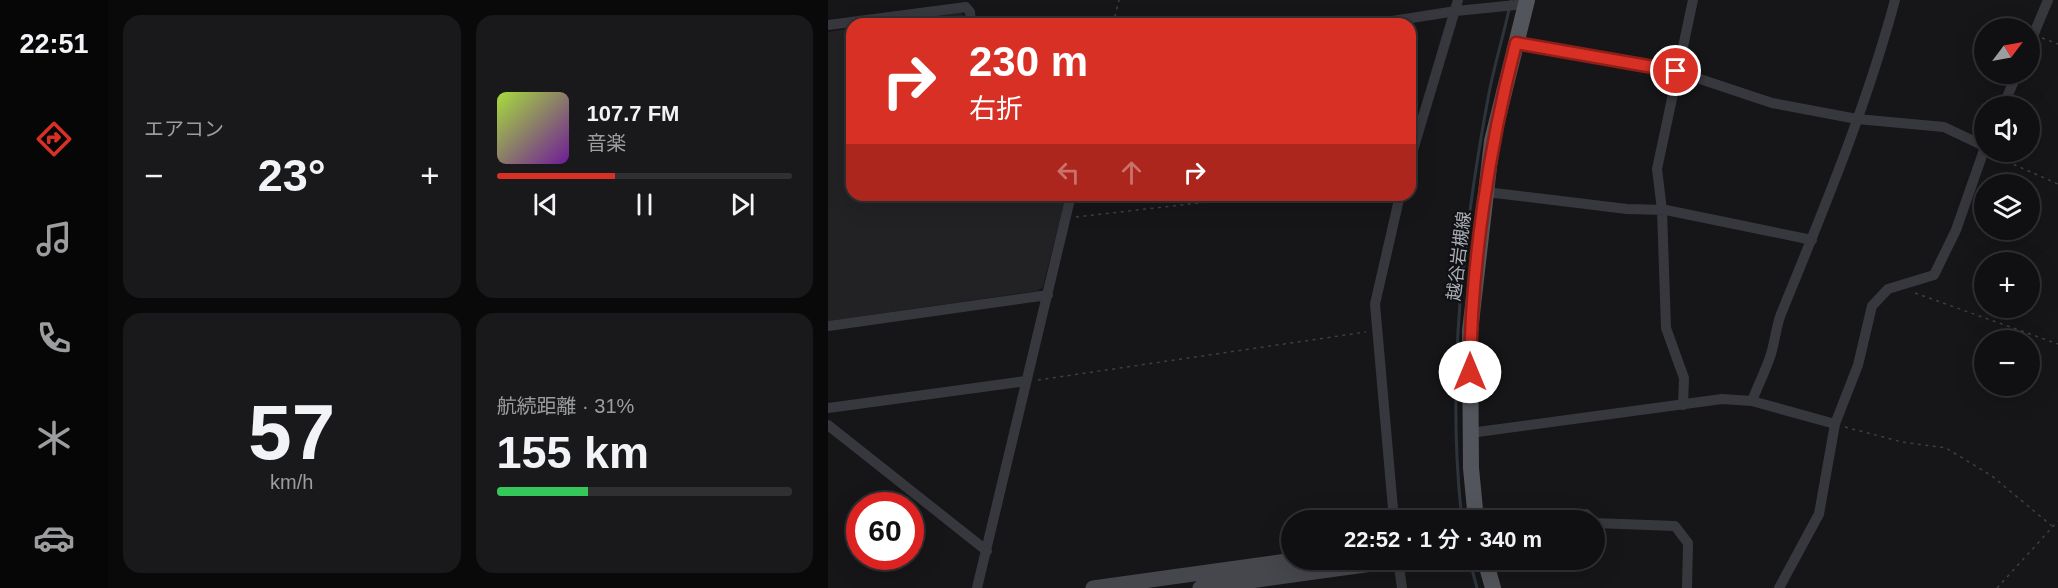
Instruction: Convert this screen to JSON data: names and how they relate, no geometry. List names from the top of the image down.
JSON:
{
  "streets": {
    "main road": ["越谷岩槻線"]
  },
  "north": "top right",
  "page": {
    "tabs": "22:51",
    "tile": [
      "エアコン",
      ["57", "km/h"],
      ["航続距離 · 31%", "155 km"]
    ],
    "map_buttons": ["+", "−"],
    "turn": ["230 m", "右折"],
    "song": ["107.7 FM", "音楽"],
    "heat": ["−", "23°", "+"],
    "limit": "60",
    "trip": "22:52 · 1 分 · 340 m"
  }
}
